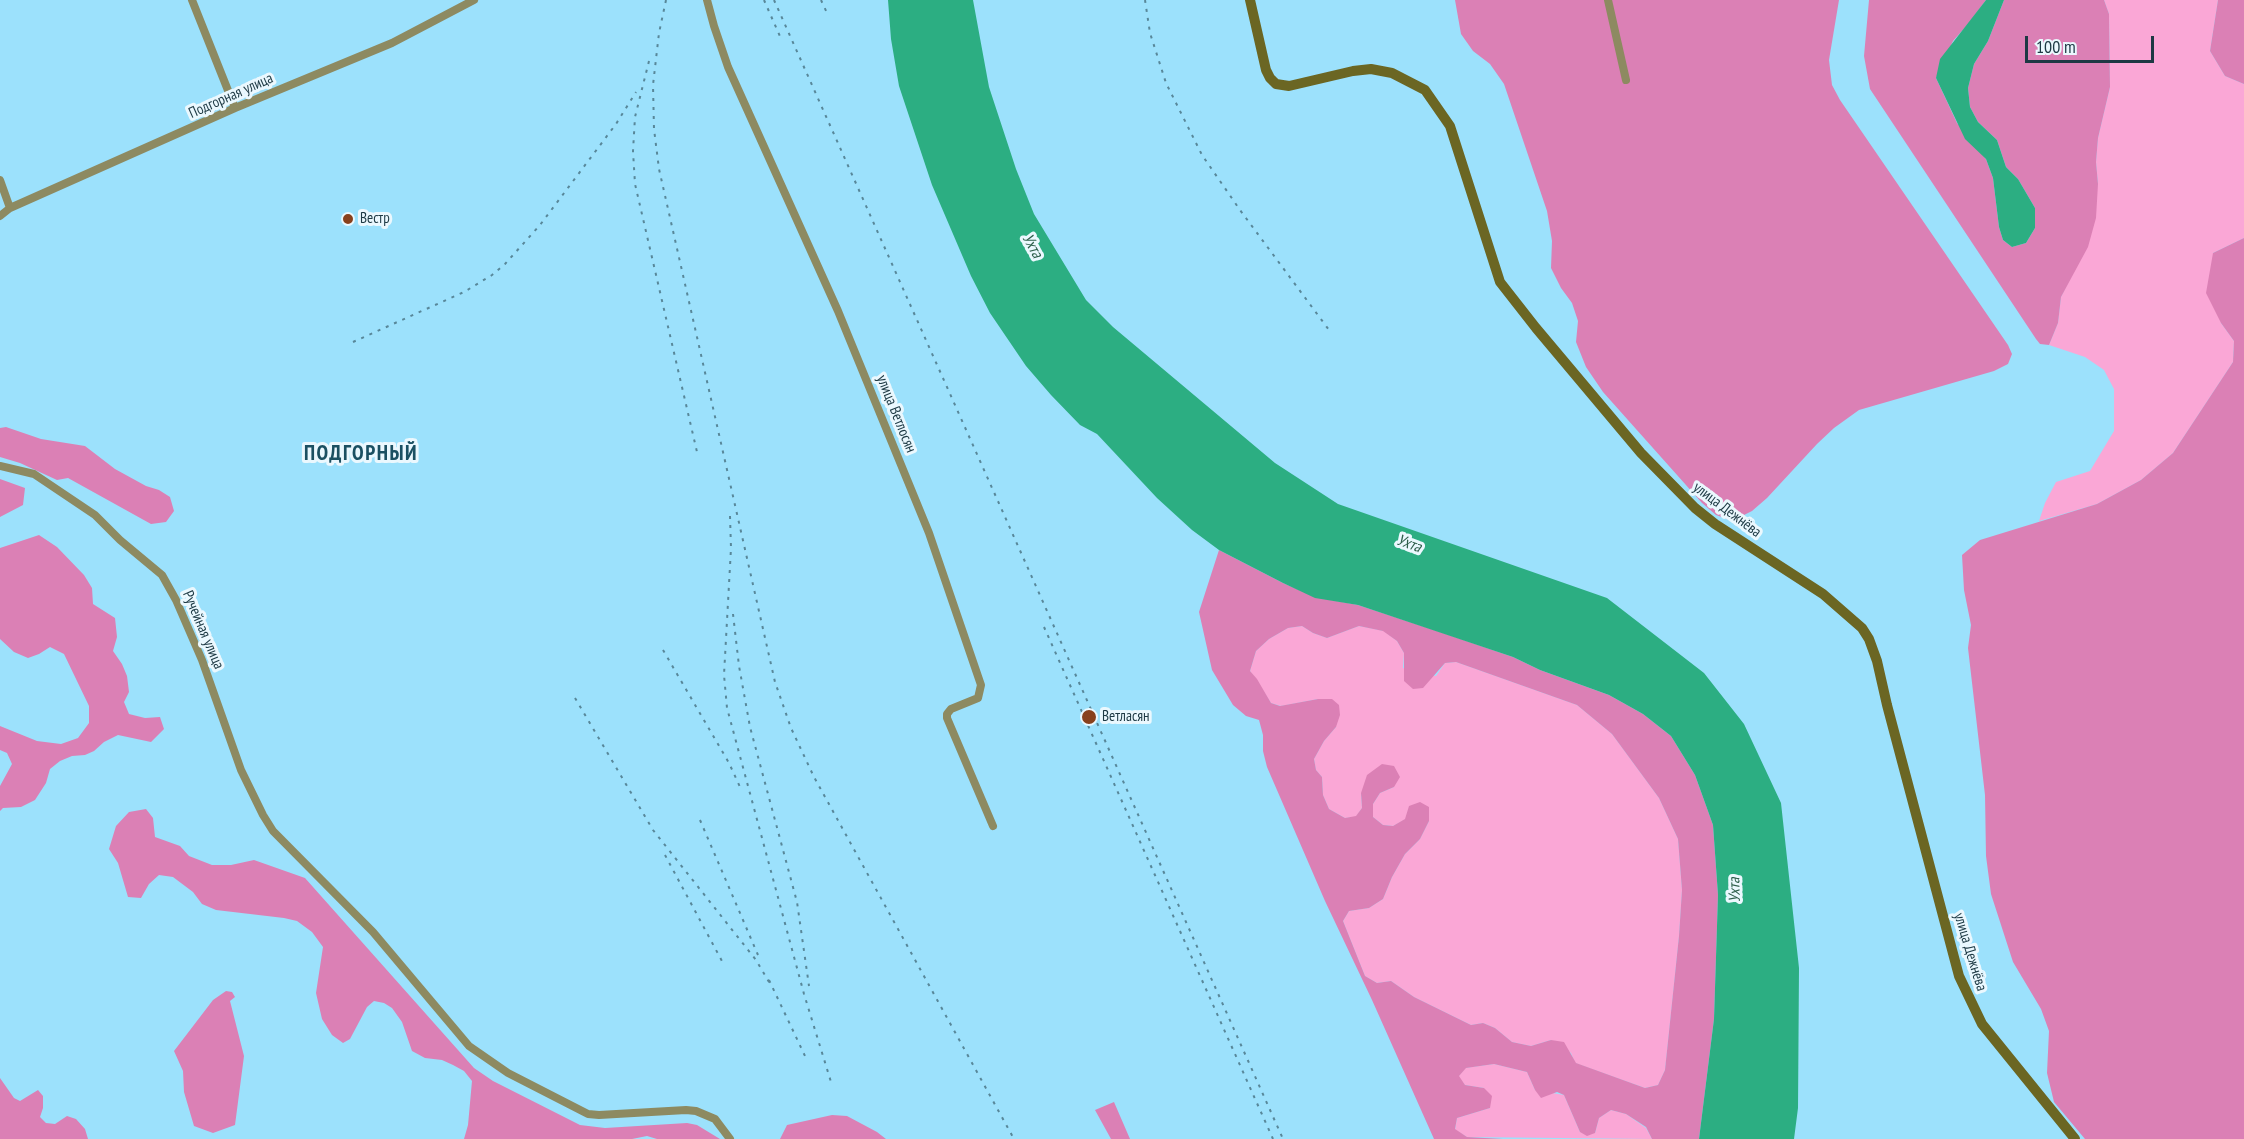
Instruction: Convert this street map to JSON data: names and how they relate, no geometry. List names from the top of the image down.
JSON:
{
  "streets": {
    "street": [
      "Подгорная улица",
      "улица Ветлосян",
      "улица Дежнёва",
      "Ручейная улица"
    ]
  },
  "districts": ["ПОДГОРНЫЙ"],
  "water": ["Ухта"],
  "places": ["Вестр", "Ветласян"],
  "scale_bar": "100 m"
}
